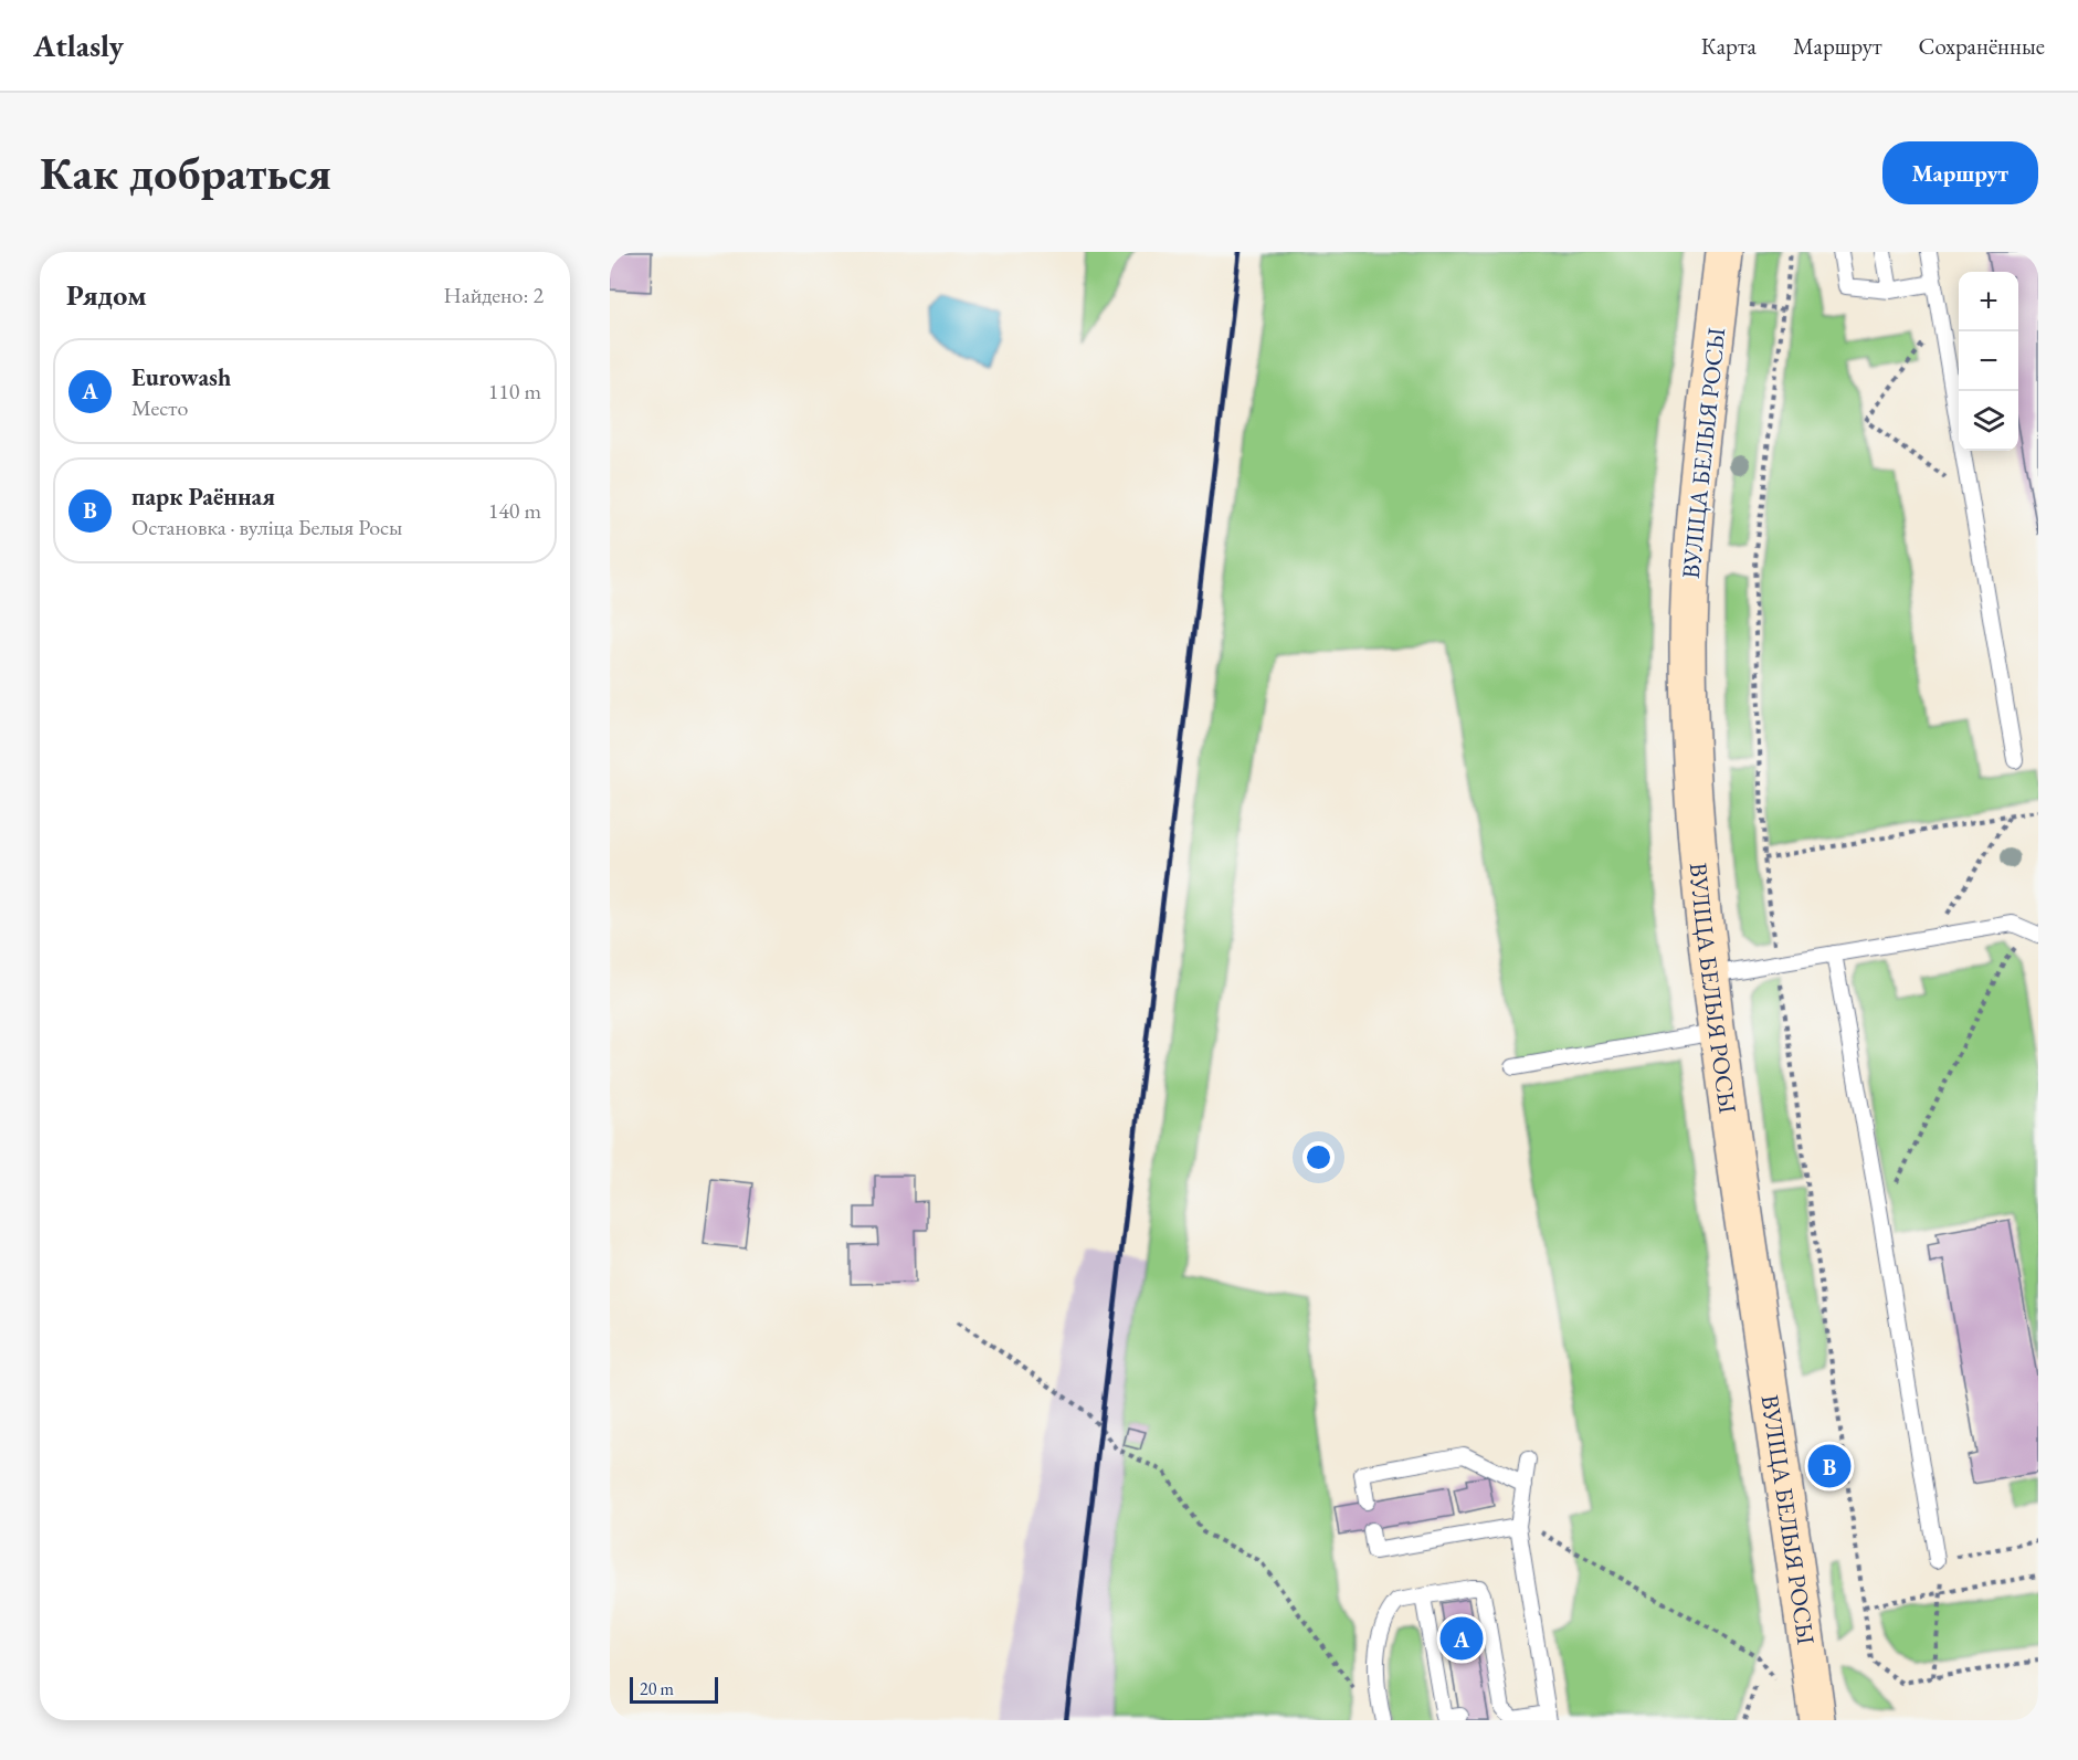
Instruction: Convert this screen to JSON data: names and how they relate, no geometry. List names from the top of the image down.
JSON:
{
  "streets": {
    "main road": ["ВУЛІЦА БЕЛЫЯ РОСЫ"]
  },
  "scale_bar": "20 m",
  "page": {
    "header": "Atlasly",
    "nav": ["Карта", "Маршрут", "Сохранённые"],
    "buttons": "Маршрут",
    "title": "Как добраться",
    "heading": ["Рядом", "Найдено: 2"],
    "map_buttons": ["+", "−"],
    "list": [
      {
        "mark": "A",
        "name": "Eurowash",
        "note": "Место",
        "value": "110 m"
      },
      {
        "mark": "B",
        "name": "парк Раённая",
        "note": "Остановка · вуліца Белыя Росы",
        "value": "140 m"
      }
    ],
    "pins": ["B", "A"],
    "scale": "20 m"
  }
}
